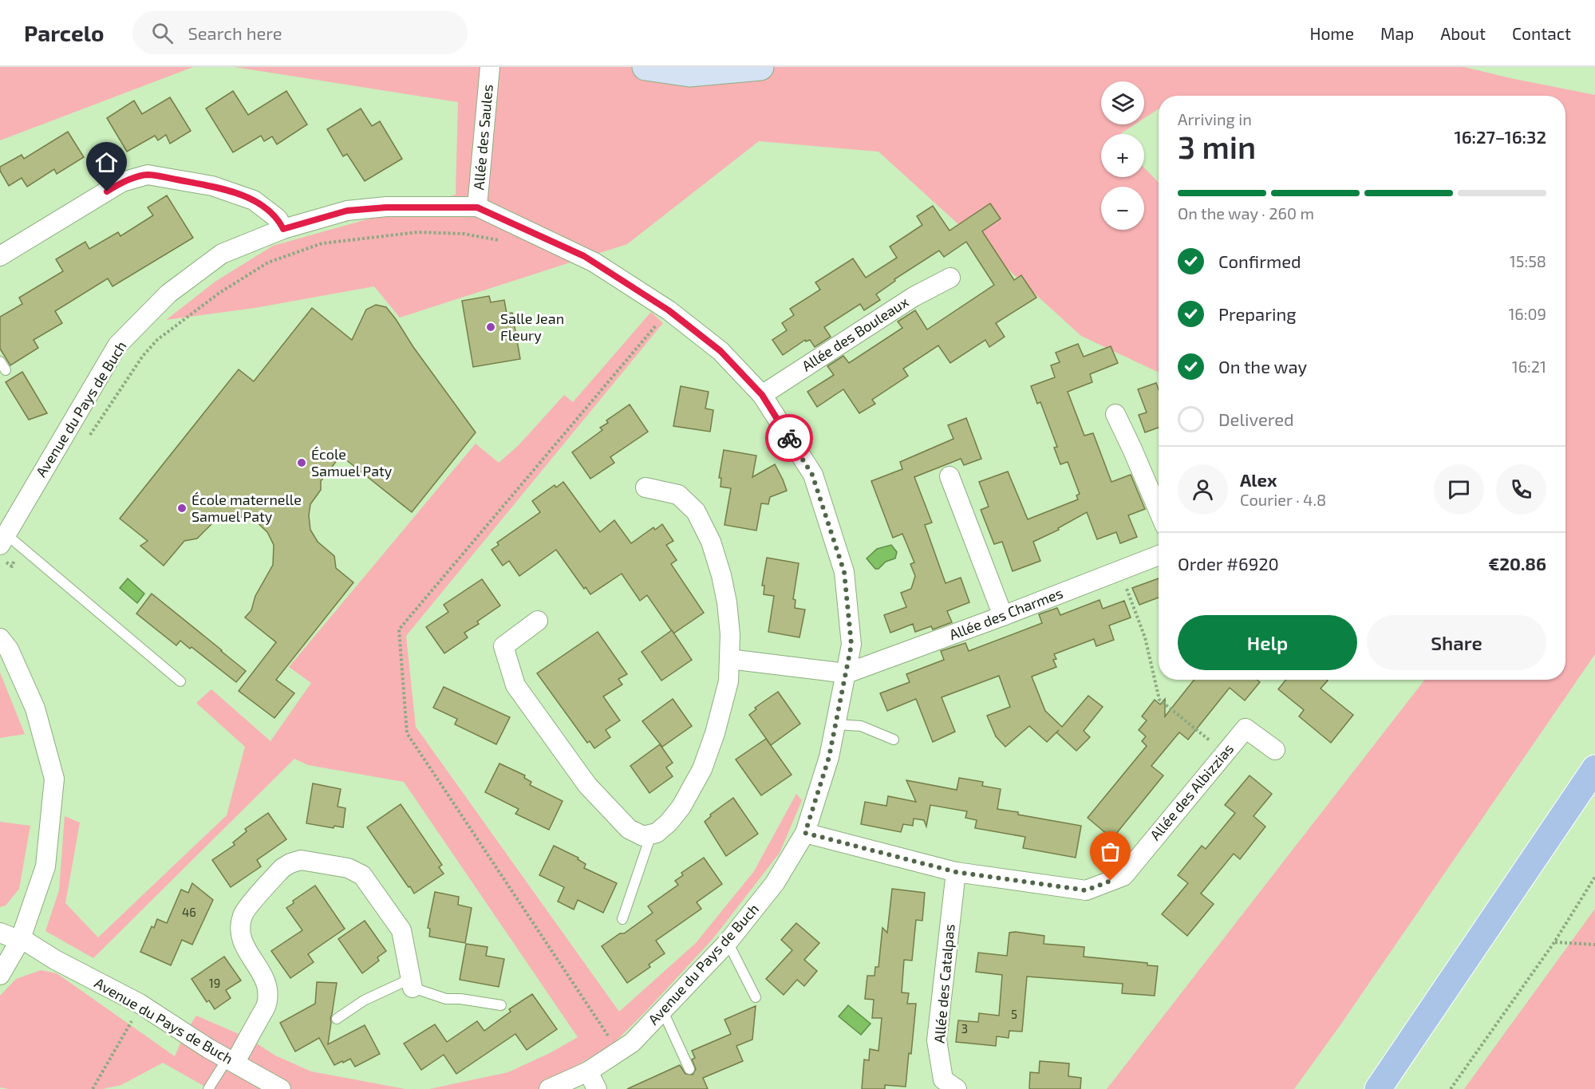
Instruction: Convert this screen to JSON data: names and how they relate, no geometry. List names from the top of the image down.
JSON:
{
  "streets": {
    "street": [
      "Allée des Saules",
      "Allée des Bouleaux",
      "Avenue du Pays de Buch",
      "Allée des Charmes",
      "Allée des Albizzias",
      "Allée des Catalpas"
    ]
  },
  "crossings": [
    ["Allée des Saules", "Avenue du Pays de Buch"],
    ["Allée des Bouleaux", "Avenue du Pays de Buch"],
    ["Avenue du Pays de Buch", "Allée des Charmes"],
    ["Avenue du Pays de Buch", "Allée des Albizzias"],
    ["Allée des Albizzias", "Allée des Catalpas"]
  ],
  "places": ["Salle Jean Fleury", "École Samuel Paty", "École maternelle Samuel Paty"],
  "house_numbers": [
    "46",
    "19",
    "5",
    "3"
  ],
  "page": {
    "header": "Parcelo",
    "search": "Search here",
    "nav": [
      "Home",
      "Map",
      "About",
      "Contact"
    ],
    "map_buttons": ["+", "−"],
    "heading": ["3 min", "Arriving in", "16:27–16:32"],
    "panel": [
      "Alex",
      "Courier · 4.8",
      "Order #6920",
      "€20.86"
    ],
    "bar": "On the way · 260 m",
    "list": [
      ["Confirmed", "15:58"],
      ["Preparing", "16:09"],
      ["On the way", "16:21"],
      "Delivered"
    ],
    "buttons": ["Help", "Share"]
  }
}
